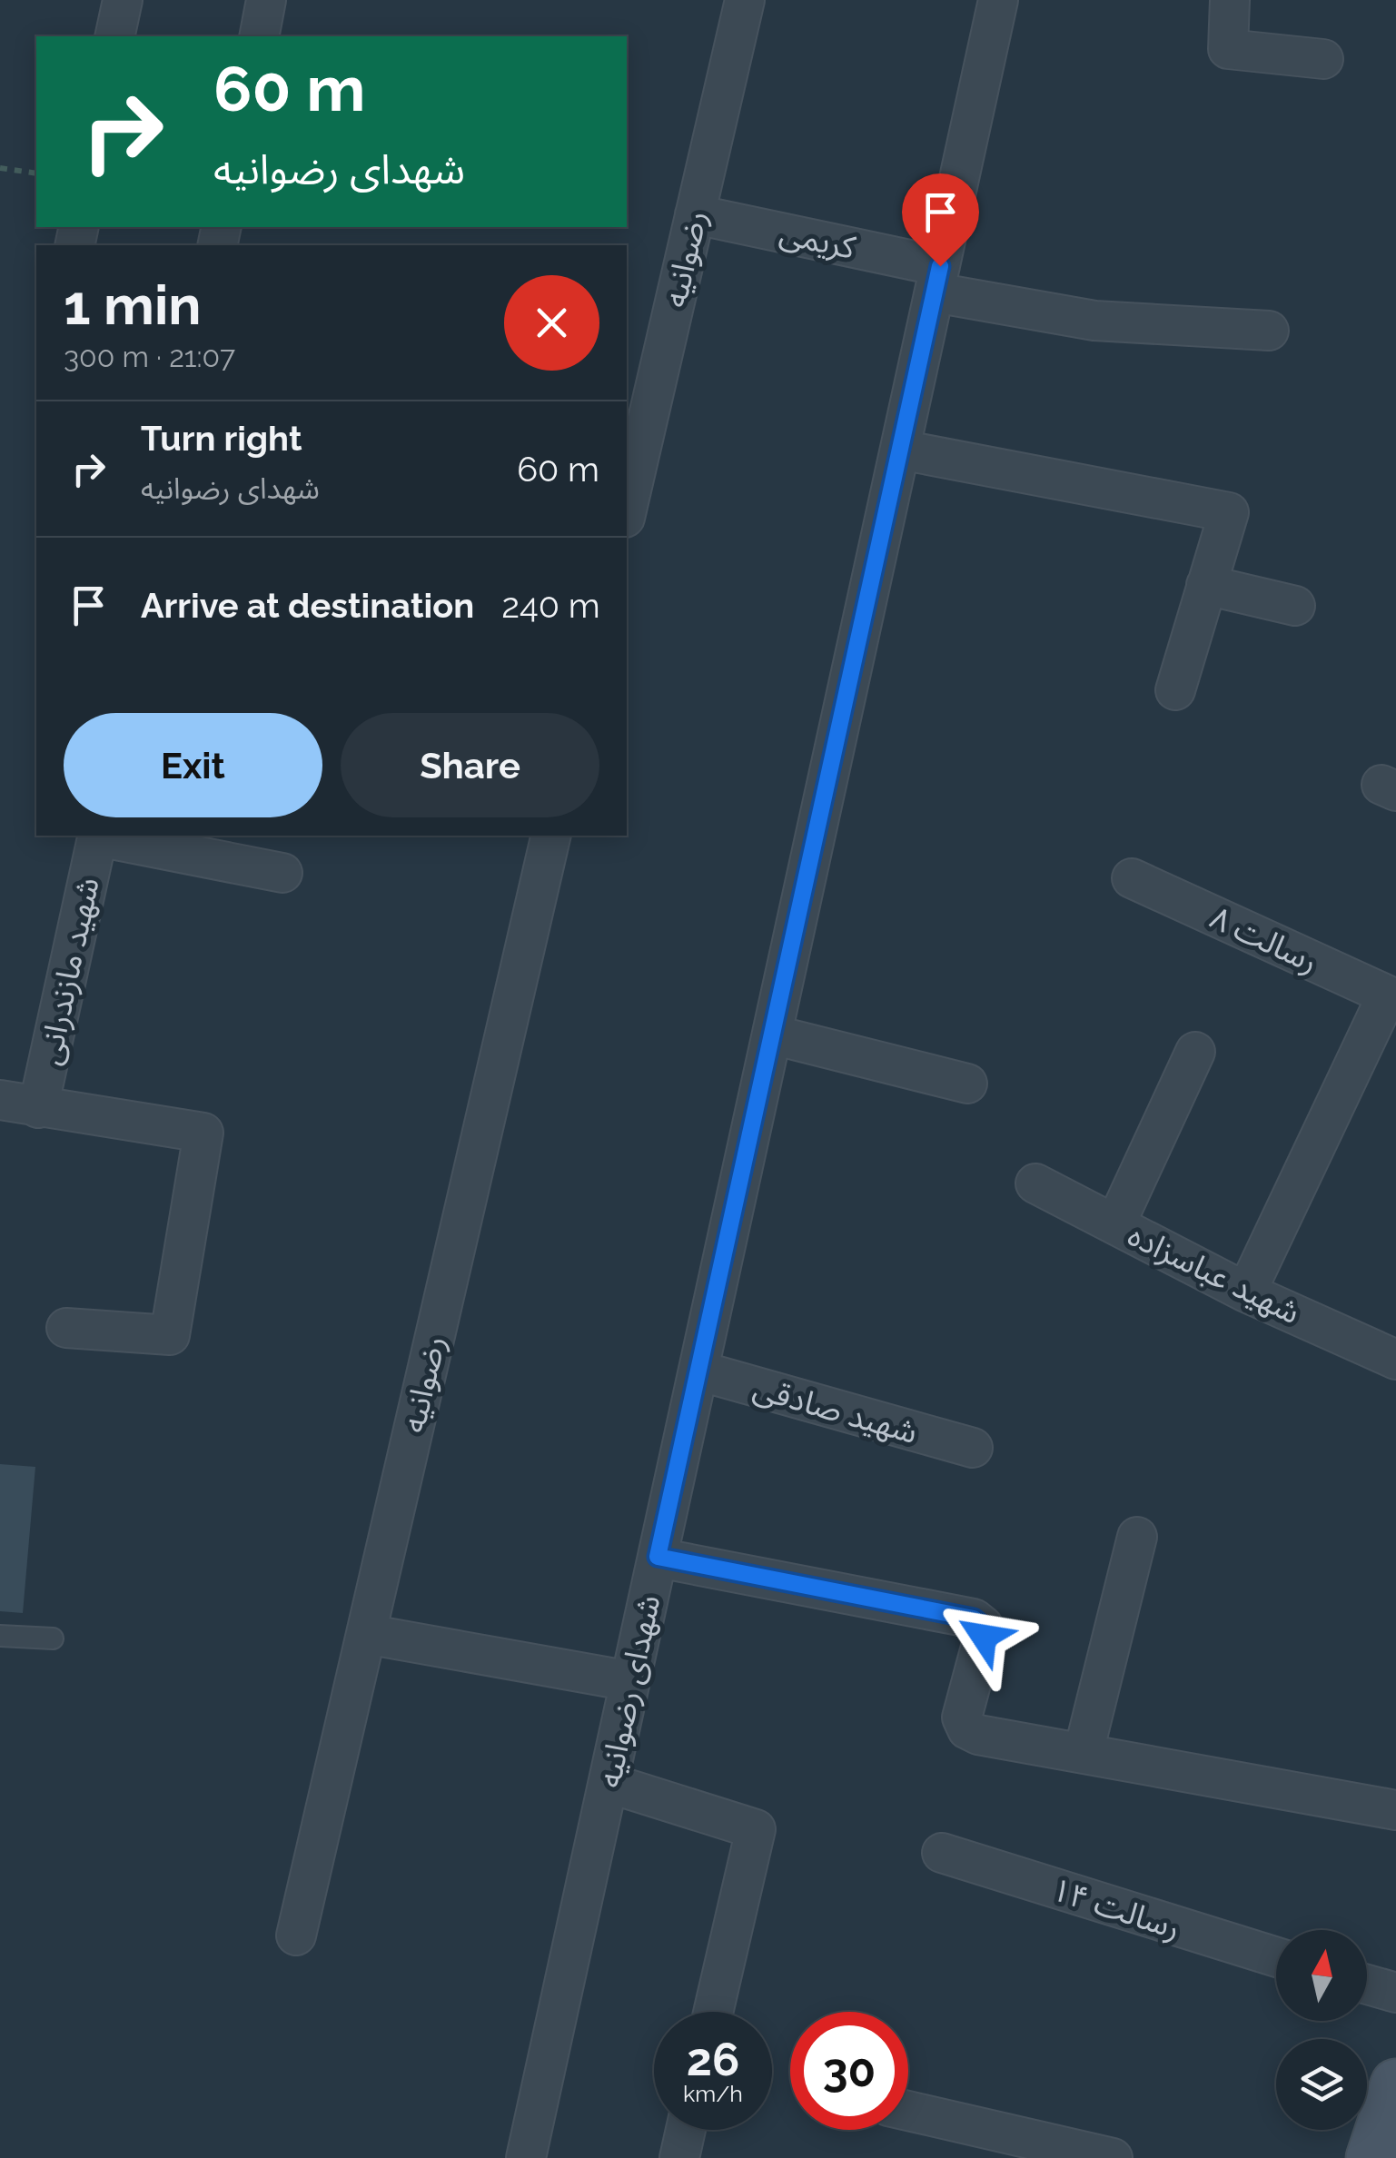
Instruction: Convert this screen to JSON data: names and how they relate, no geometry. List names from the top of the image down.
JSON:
{
  "streets": {
    "street": [
      "کریمی",
      "رضوانیه",
      "رسالت ۸",
      "شهید مازندرانی",
      "شهید عباسزاده",
      "شهید صادقی",
      "شهدای رضوانیه",
      "رسالت ۱۴"
    ]
  },
  "crossings": [
    ["کریمی", "رضوانیه"],
    ["کریمی", "شهدای رضوانیه"],
    ["شهید صادقی", "شهدای رضوانیه"]
  ],
  "north": "top",
  "page": {
    "turn": ["60 m", "شهدای رضوانیه"],
    "heading": ["1 min", "300 m · 21:07"],
    "list": [
      {
        "name": "Turn right",
        "note": "شهدای رضوانیه",
        "value": "60 m"
      },
      {
        "name": "Arrive at destination",
        "value": "240 m"
      }
    ],
    "buttons": ["Exit", "Share"],
    "speed": "26 km/h",
    "limit": "30"
  }
}
